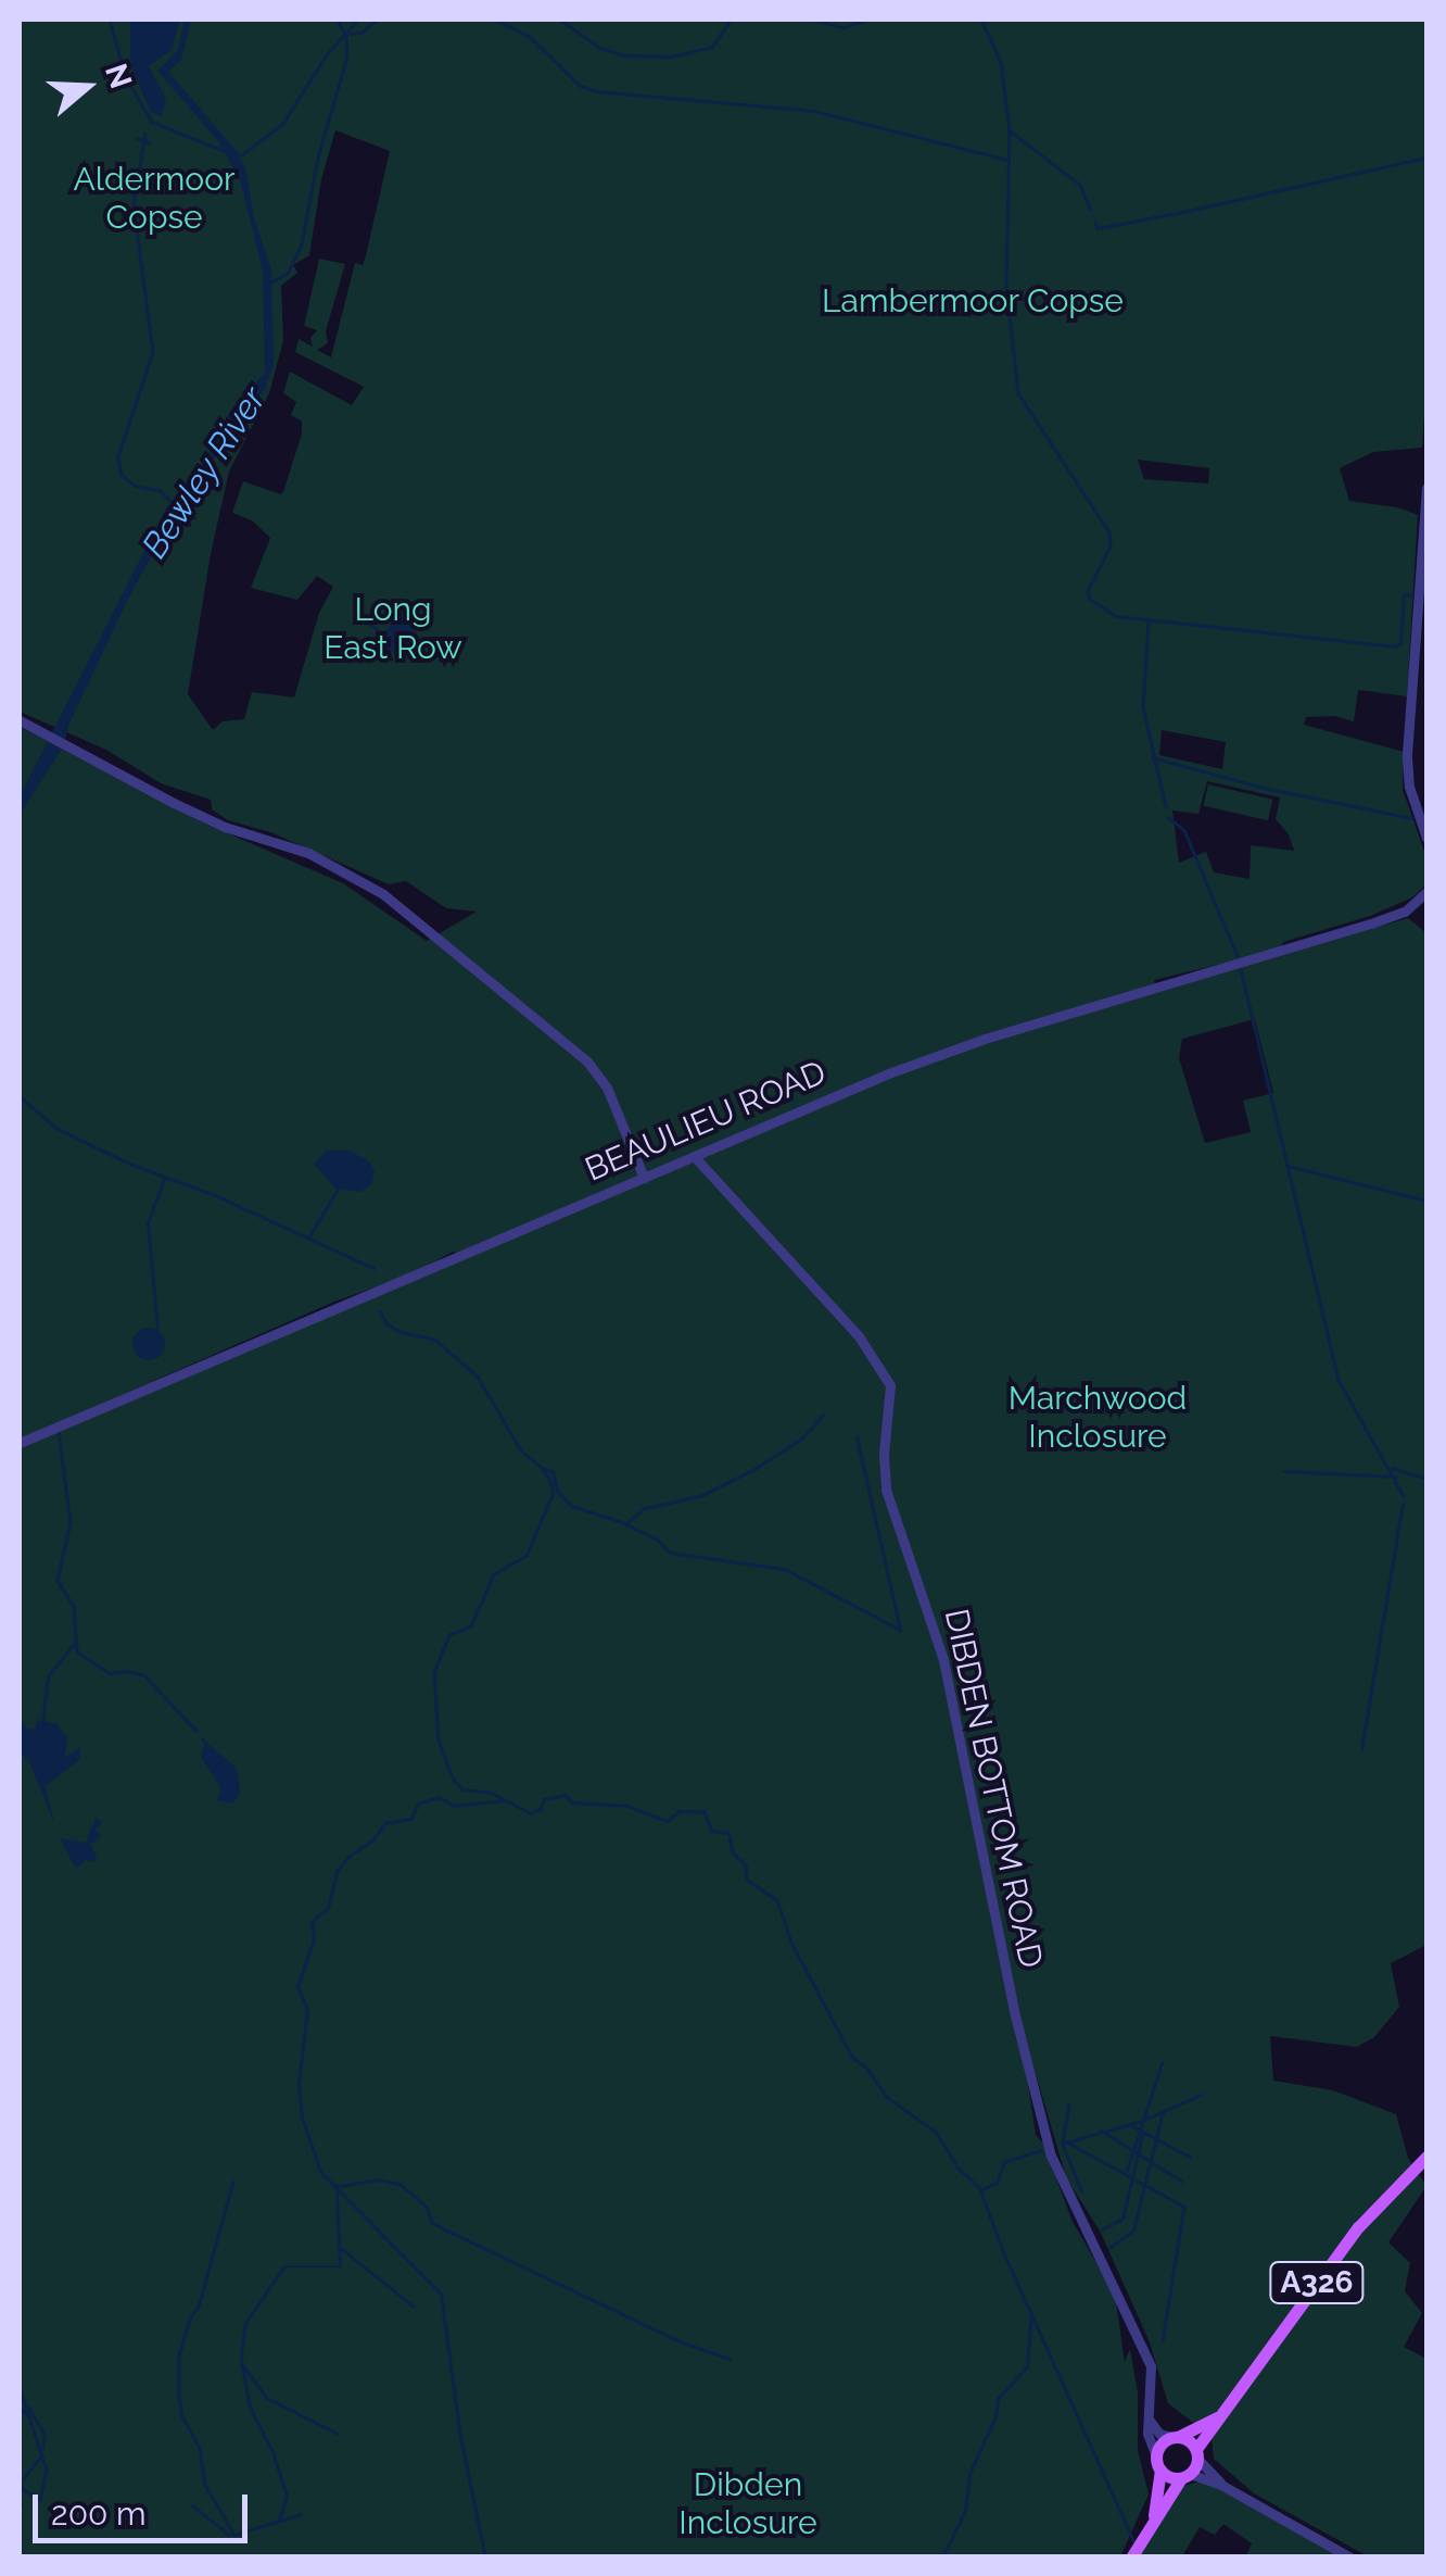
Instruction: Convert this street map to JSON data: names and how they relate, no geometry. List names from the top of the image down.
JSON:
{
  "streets": {
    "main road": ["A326"],
    "street": ["BEAULIEU ROAD", "DIBDEN BOTTOM ROAD"]
  },
  "crossings": [
    ["BEAULIEU ROAD", "DIBDEN BOTTOM ROAD"]
  ],
  "water": ["Bewley River"],
  "parks": [
    "Aldermoor Copse",
    "Lambermoor Copse",
    "Long East Row",
    "Marchwood Inclosure",
    "Dibden Inclosure"
  ],
  "scale_bar": "200 m",
  "north": "right"
}
